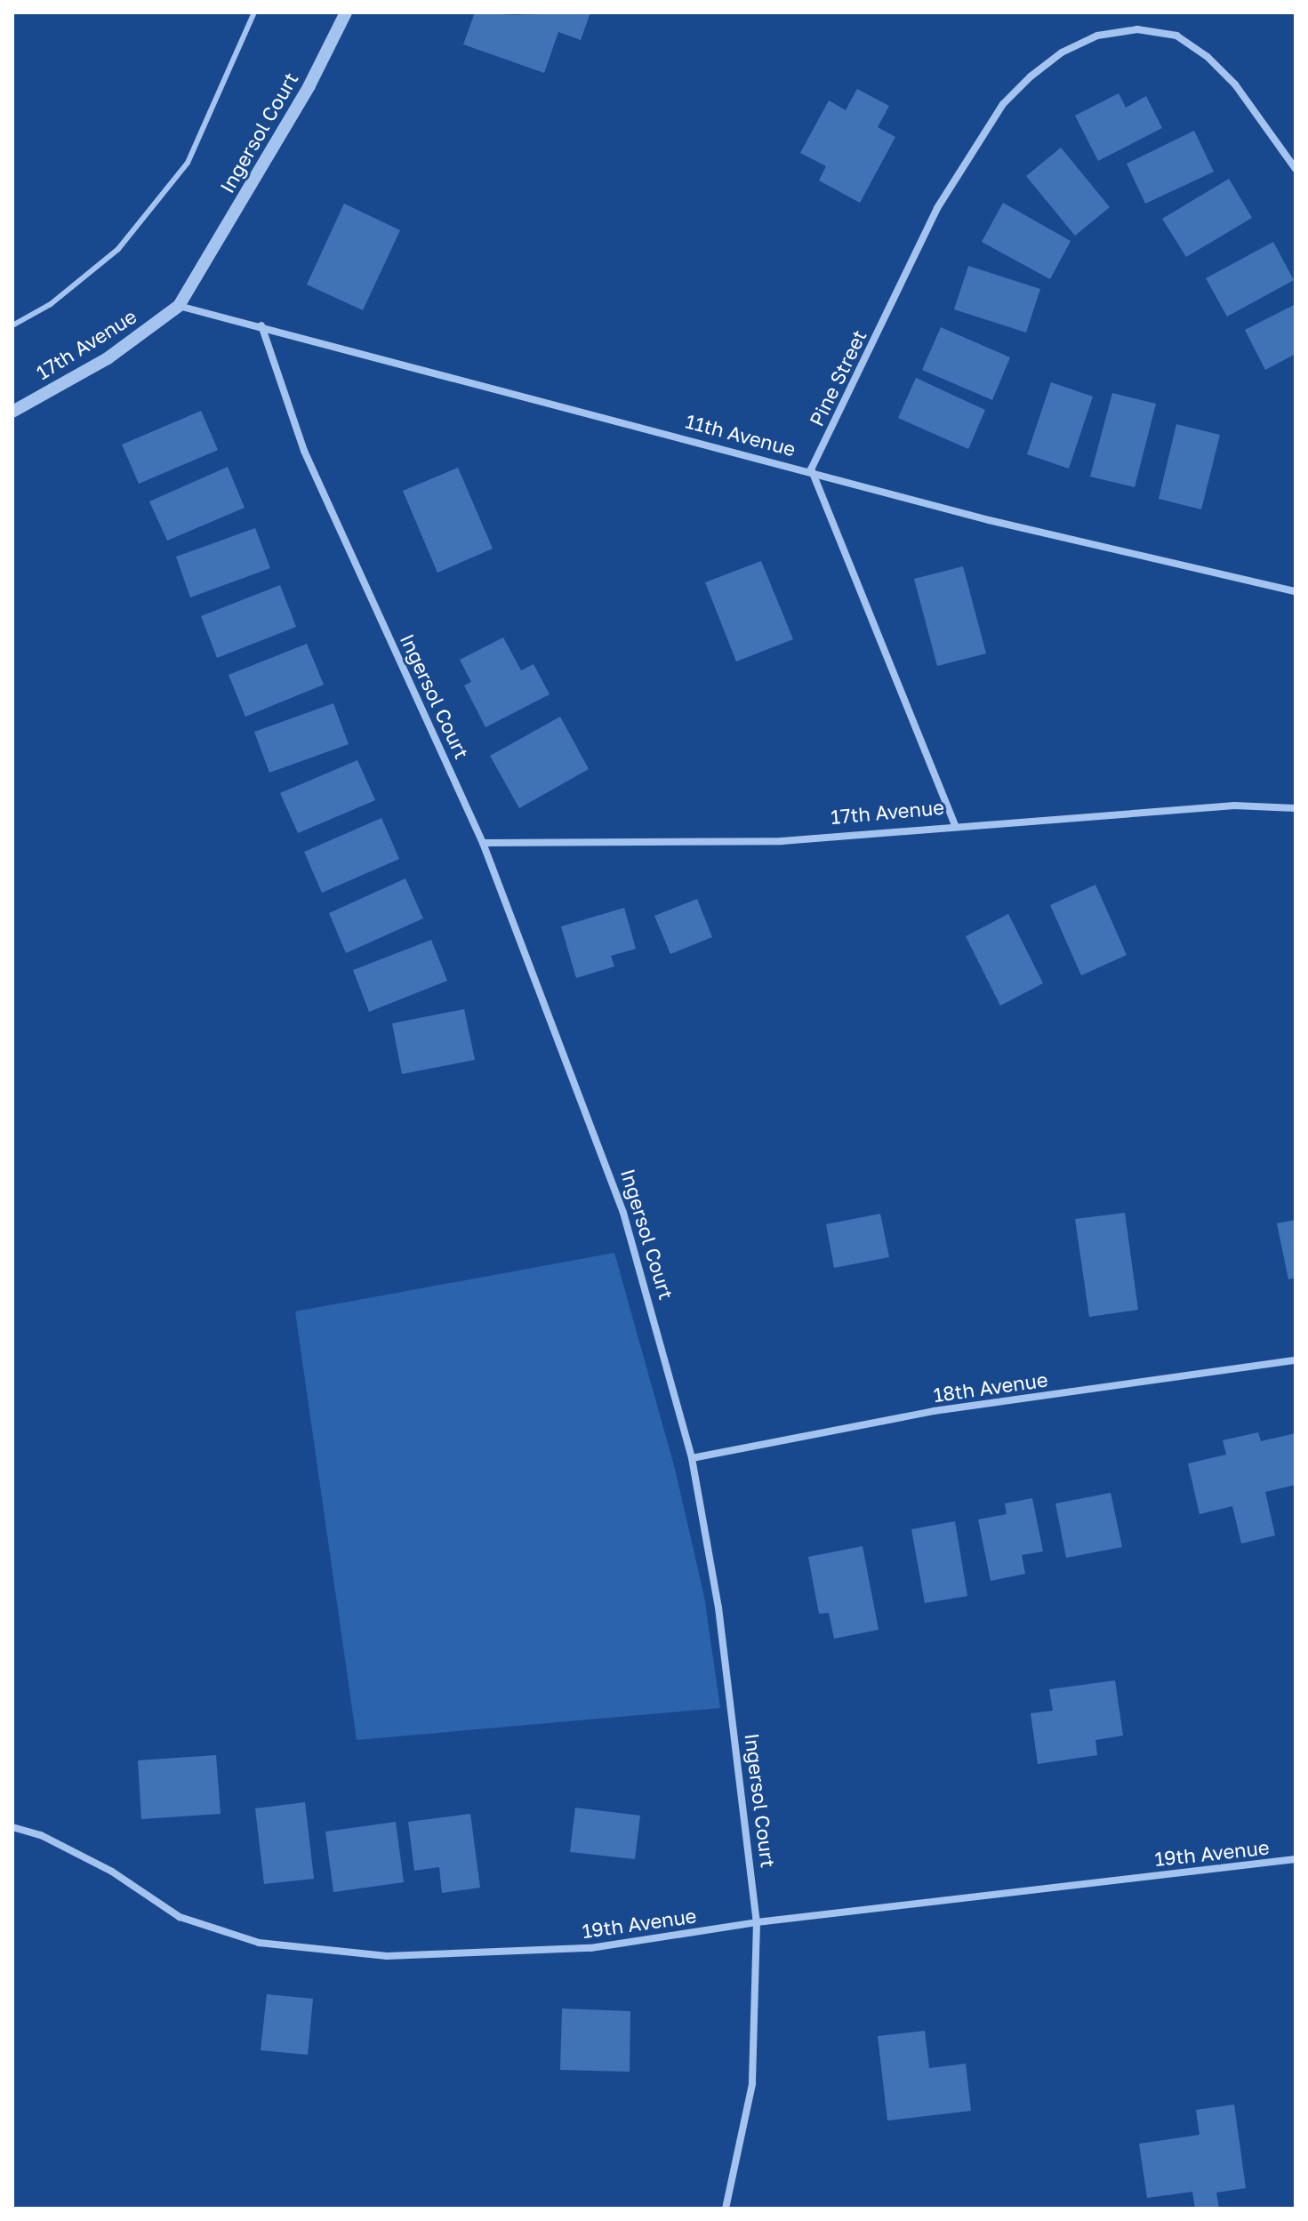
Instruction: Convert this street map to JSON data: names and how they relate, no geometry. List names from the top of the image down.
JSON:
{
  "streets": {
    "street": [
      "Ingersol Court",
      "17th Avenue",
      "Pine Street",
      "11th Avenue",
      "18th Avenue",
      "19th Avenue"
    ]
  },
  "crossings": [
    ["Ingersol Court", "17th Avenue"],
    ["Ingersol Court", "11th Avenue"],
    ["Ingersol Court", "18th Avenue"],
    ["Ingersol Court", "19th Avenue"],
    ["17th Avenue", "11th Avenue"],
    ["Pine Street", "11th Avenue"]
  ]
}
